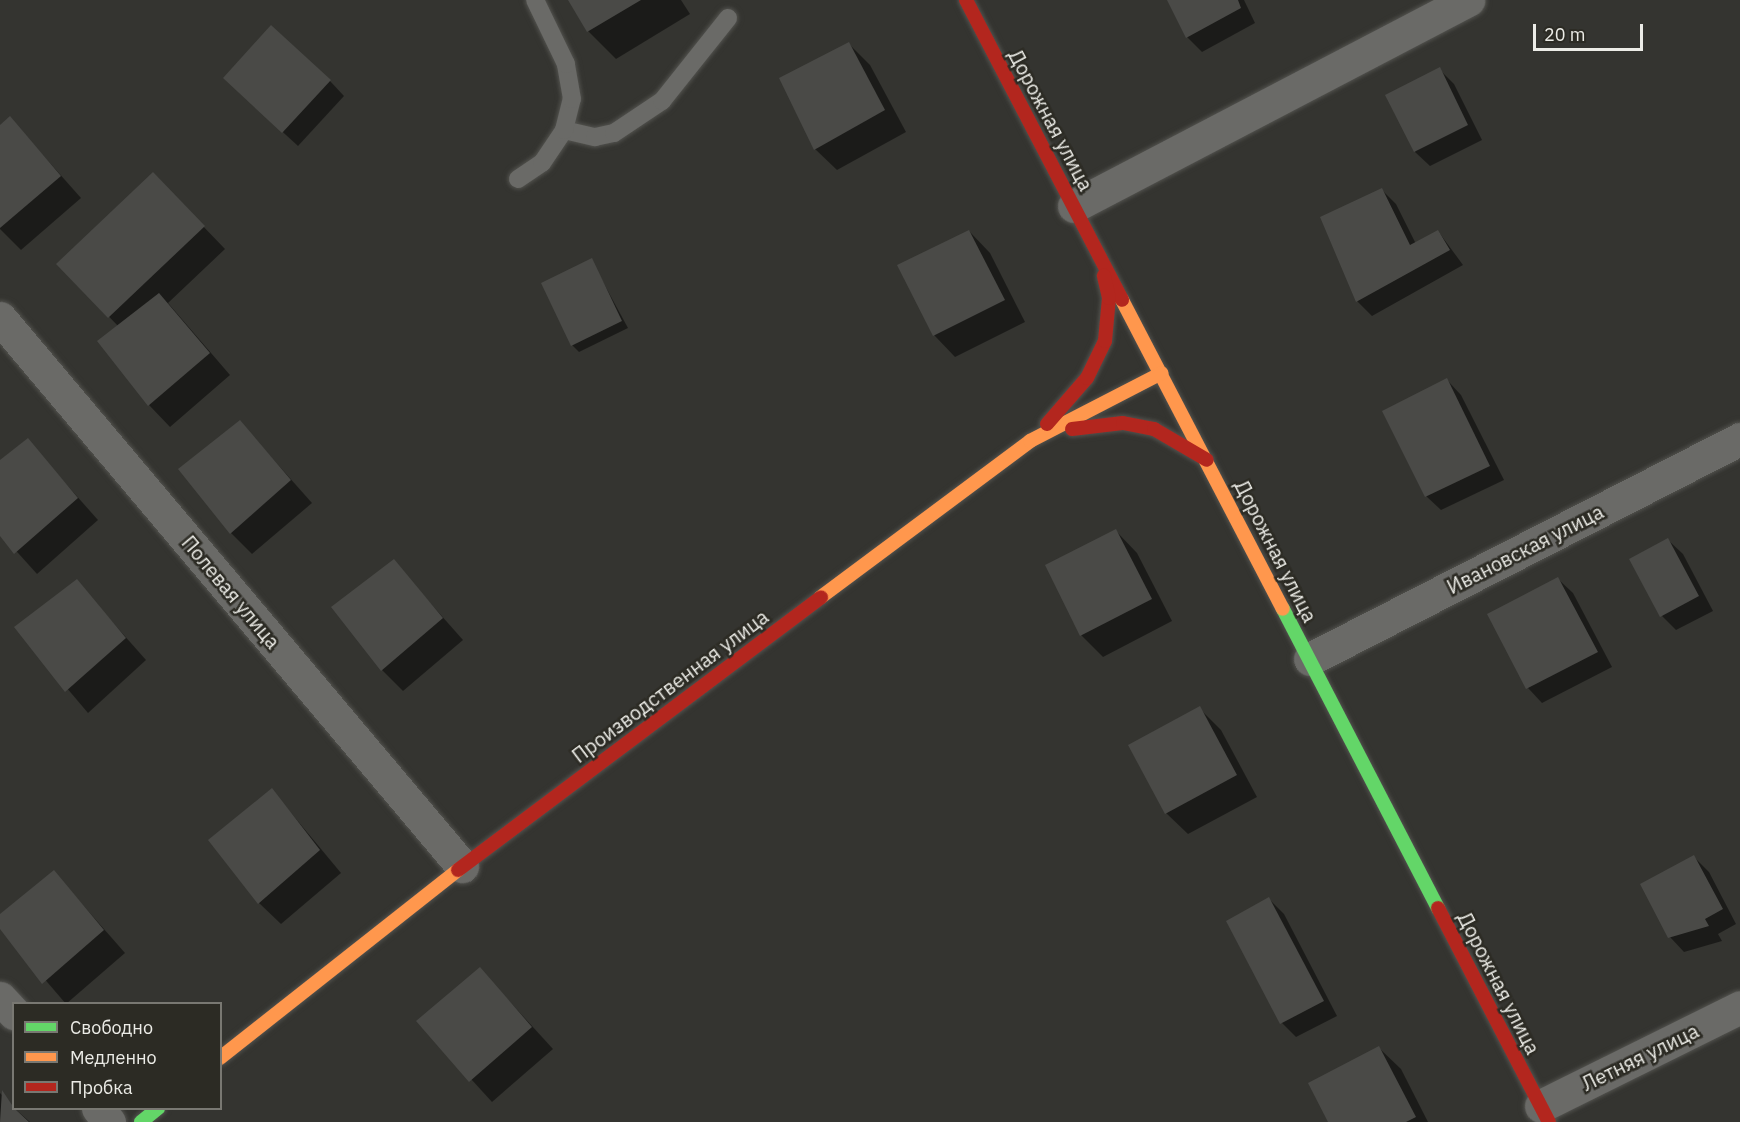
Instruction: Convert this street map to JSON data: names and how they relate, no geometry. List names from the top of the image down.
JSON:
{
  "streets": {
    "main road": ["Дорожная улица", "Производственная улица"],
    "street": ["Ивановская улица", "Полевая улица", "Летняя улица"]
  },
  "crossings": [
    ["Дорожная улица", "Ивановская улица"],
    ["Дорожная улица", "Производственная улица"],
    ["Дорожная улица", "Летняя улица"],
    ["Полевая улица", "Производственная улица"]
  ],
  "legend": ["Свободно", "Медленно", "Пробка"],
  "scale_bar": "20 m"
}
